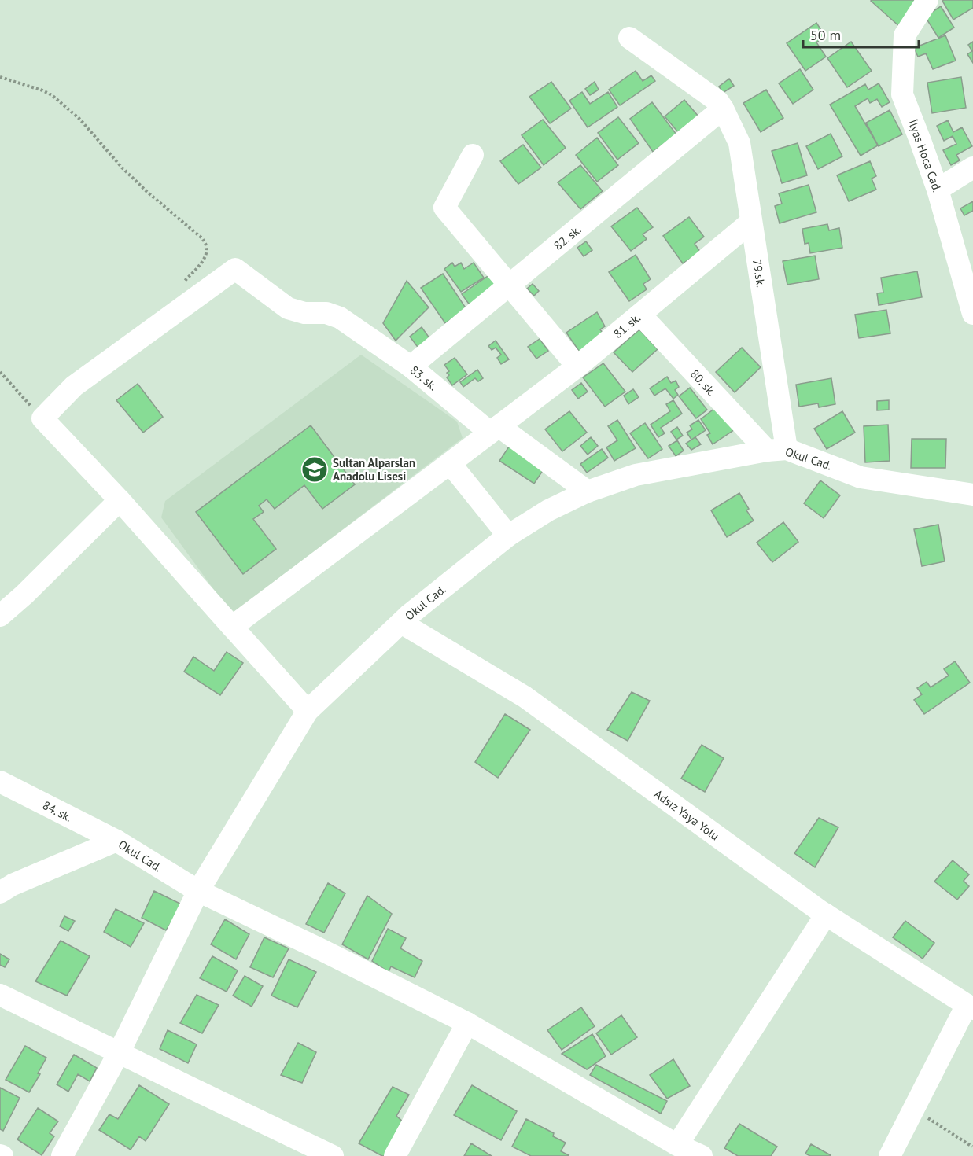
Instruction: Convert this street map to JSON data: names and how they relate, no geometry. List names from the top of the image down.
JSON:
{
  "streets": {
    "street": [
      "İlyas Hoca Cad.",
      "82. sk.",
      "79.sk.",
      "81. sk.",
      "83. sk.",
      "80. sk.",
      "Okul Cad.",
      "84. sk.",
      "Adsız Yaya Yolu"
    ]
  },
  "crossings": [
    ["82. sk.", "79.sk."],
    ["82. sk.", "83. sk."],
    ["79.sk.", "81. sk."],
    ["79.sk.", "80. sk."],
    ["79.sk.", "Okul Cad."],
    ["81. sk.", "83. sk."],
    ["81. sk.", "80. sk."],
    ["83. sk.", "Okul Cad."],
    ["80. sk.", "Okul Cad."],
    ["Okul Cad.", "84. sk."],
    ["Okul Cad.", "Adsız Yaya Yolu"]
  ],
  "places": {
    "school or university": ["Sultan Alparslan Anadolu Lisesi"]
  },
  "scale_bar": "50 m"
}
